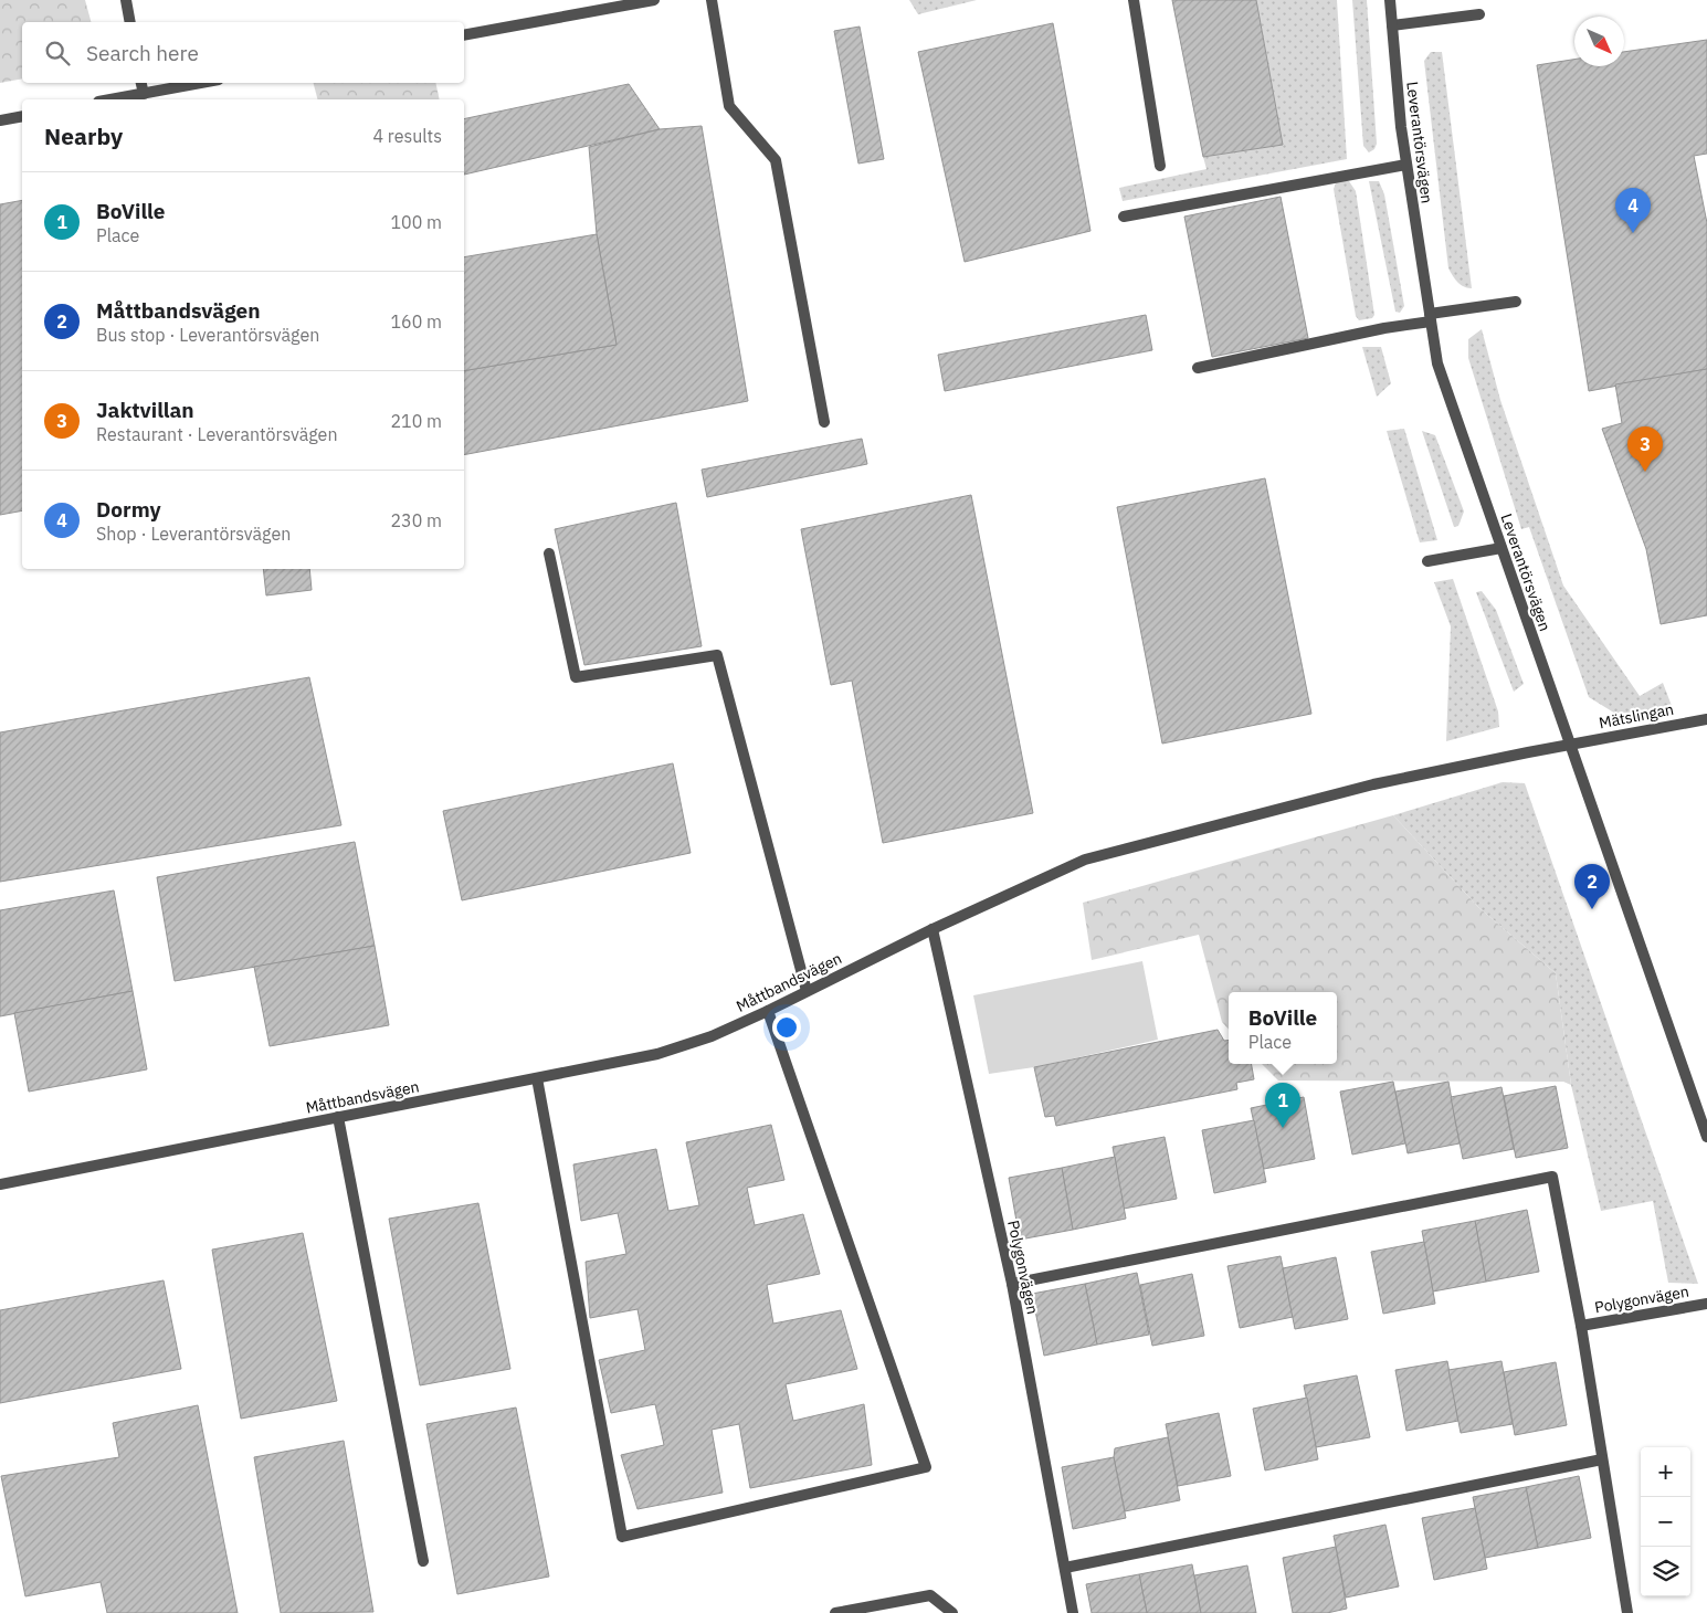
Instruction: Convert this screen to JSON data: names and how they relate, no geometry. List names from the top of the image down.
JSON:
{
  "streets": {
    "street": [
      "Leverantörsvägen",
      "Mätslingan",
      "Måttbandsvägen",
      "Polygonvägen"
    ]
  },
  "crossings": [
    ["Leverantörsvägen", "Mätslingan"],
    ["Leverantörsvägen", "Måttbandsvägen"],
    ["Mätslingan", "Måttbandsvägen"],
    ["Måttbandsvägen", "Polygonvägen"]
  ],
  "north": "bottom right",
  "page": {
    "search": "Search here",
    "heading": ["Nearby", "4 results"],
    "list": [
      {
        "mark": "1",
        "name": "BoVille",
        "note": "Place",
        "value": "100 m"
      },
      {
        "mark": "2",
        "name": "Måttbandsvägen",
        "note": "Bus stop · Leverantörsvägen",
        "value": "160 m"
      },
      {
        "mark": "3",
        "name": "Jaktvillan",
        "note": "Restaurant · Leverantörsvägen",
        "value": "210 m"
      },
      {
        "mark": "4",
        "name": "Dormy",
        "note": "Shop · Leverantörsvägen",
        "value": "230 m"
      }
    ],
    "pins": [
      "4",
      "3",
      "2",
      "1"
    ],
    "popup": ["BoVille", "Place"],
    "map_buttons": ["+", "−"]
  }
}
